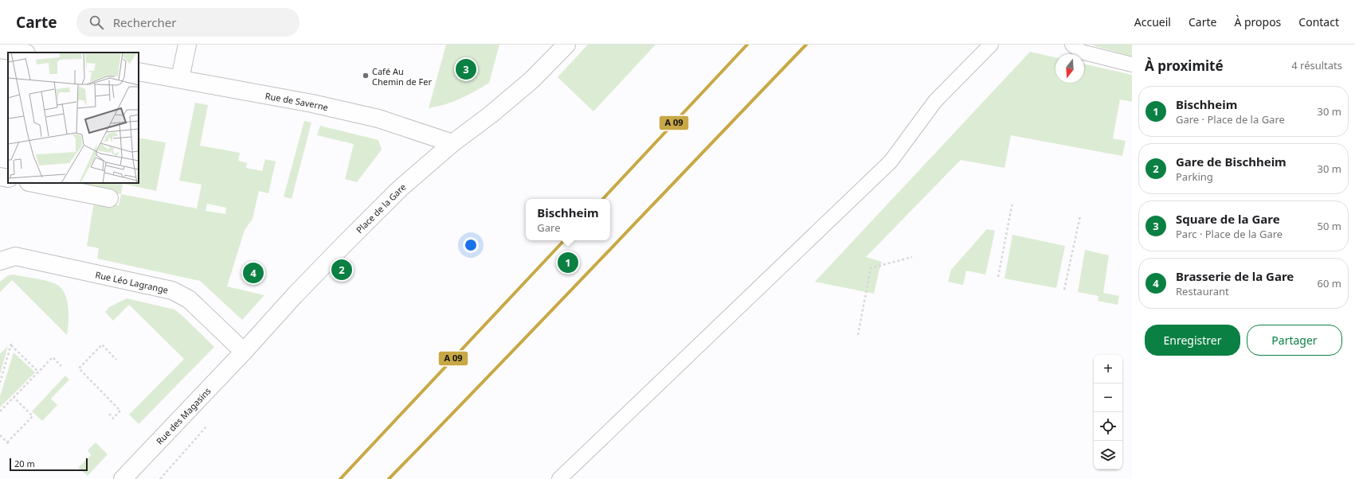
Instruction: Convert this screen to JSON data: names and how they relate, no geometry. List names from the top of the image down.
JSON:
{
  "streets": {
    "street": [
      "Rue de Saverne",
      "Place de la Gare",
      "Rue Léo Lagrange",
      "Rue des Magasins"
    ]
  },
  "crossings": [
    ["Rue de Saverne", "Place de la Gare"],
    ["Place de la Gare", "Rue Léo Lagrange"],
    ["Place de la Gare", "Rue des Magasins"],
    ["Rue Léo Lagrange", "Rue des Magasins"]
  ],
  "places": ["Café Au Chemin de Fer"],
  "scale_bar": "20 m",
  "north": "bottom",
  "page": {
    "header": "Carte",
    "search": "Rechercher",
    "nav": [
      "Accueil",
      "Carte",
      "À propos",
      "Contact"
    ],
    "heading": ["À proximité", "4 résultats"],
    "pins": [
      "3",
      "1",
      "2",
      "4"
    ],
    "list": [
      {
        "mark": "1",
        "name": "Bischheim",
        "note": "Gare · Place de la Gare",
        "value": "30 m"
      },
      {
        "mark": "2",
        "name": "Gare de Bischheim",
        "note": "Parking",
        "value": "30 m"
      },
      {
        "mark": "3",
        "name": "Square de la Gare",
        "note": "Parc · Place de la Gare",
        "value": "50 m"
      },
      {
        "mark": "4",
        "name": "Brasserie de la Gare",
        "note": "Restaurant",
        "value": "60 m"
      }
    ],
    "popup": ["Bischheim", "Gare"],
    "buttons": ["Enregistrer", "Partager"],
    "map_buttons": ["+", "−"],
    "scale": "20 m"
  }
}
